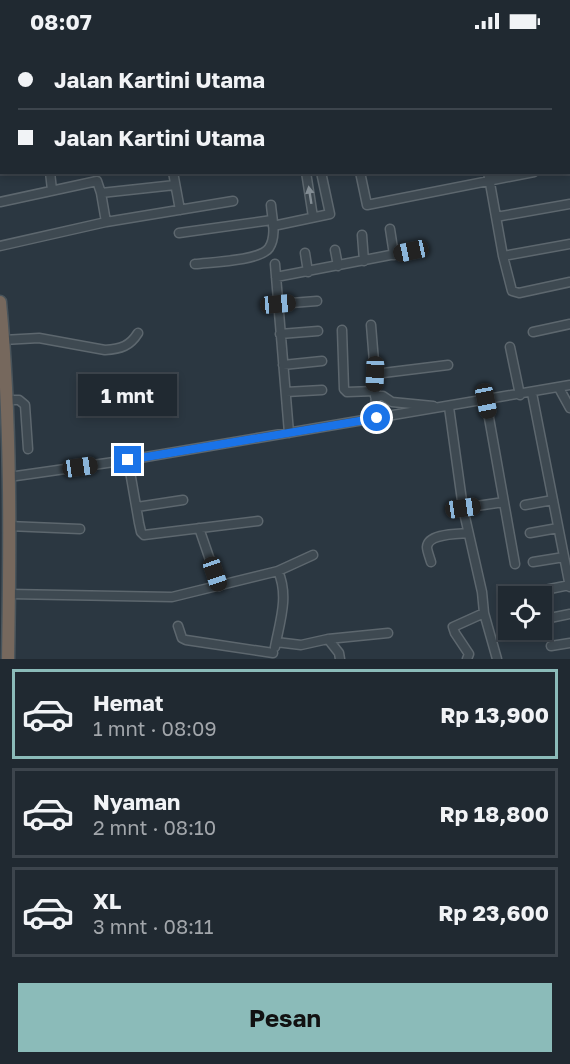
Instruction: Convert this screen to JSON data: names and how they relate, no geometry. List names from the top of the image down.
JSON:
{
  "page": {
    "status": "08:07",
    "banner": ["Jalan Kartini Utama", "Jalan Kartini Utama"],
    "bubble": "1 mnt",
    "list": [
      {
        "name": "Hemat",
        "note": "1 mnt · 08:09",
        "value": "Rp 13,900"
      },
      {
        "name": "Nyaman",
        "note": "2 mnt · 08:10",
        "value": "Rp 18,800"
      },
      {
        "name": "XL",
        "note": "3 mnt · 08:11",
        "value": "Rp 23,600"
      }
    ],
    "buttons": "Pesan"
  }
}
